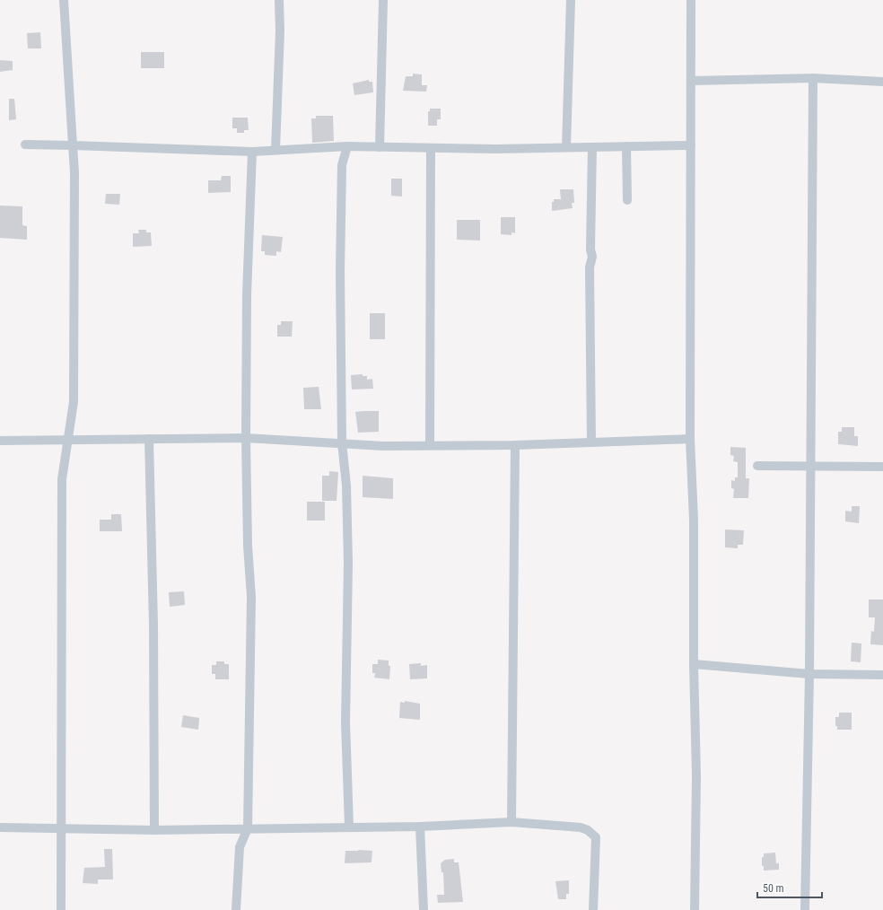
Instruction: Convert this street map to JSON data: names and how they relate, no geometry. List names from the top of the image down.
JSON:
{
  "scale_bar": "50 m"
}
